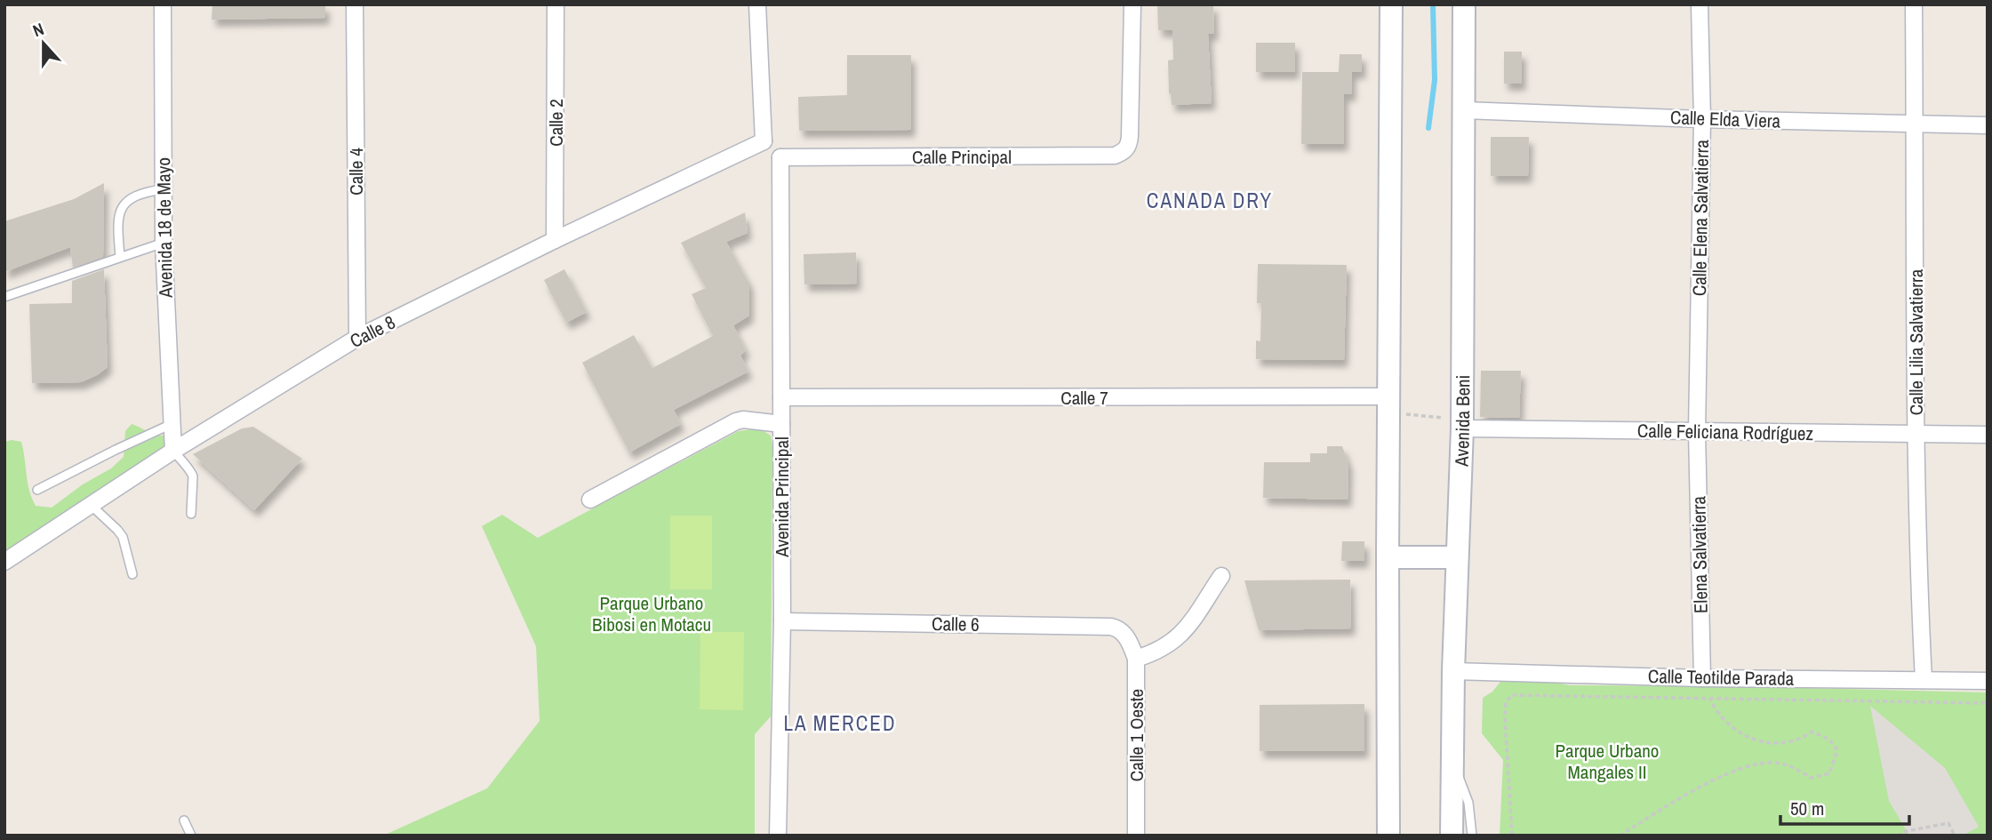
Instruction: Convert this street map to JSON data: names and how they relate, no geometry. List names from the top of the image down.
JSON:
{
  "streets": {
    "street": [
      "Calle Elda Viera",
      "Calle 2",
      "Calle Principal",
      "Calle 4",
      "Calle Elena Salvatierra",
      "Avenida 18 de Mayo",
      "Calle 8",
      "Calle Lilia Salvatierra",
      "Calle 7",
      "Avenida Beni",
      "Calle Feliciana Rodríguez",
      "Avenida Principal",
      "Elena Salvatierra",
      "Calle 6",
      "Calle Teotilde Parada",
      "Calle 1 Oeste"
    ]
  },
  "crossings": [
    ["Calle Elda Viera", "Calle Elena Salvatierra"],
    ["Calle Elda Viera", "Calle Lilia Salvatierra"],
    ["Calle Elda Viera", "Avenida Beni"],
    ["Calle 2", "Calle 8"],
    ["Calle Principal", "Avenida Principal"],
    ["Calle 4", "Calle 8"],
    ["Calle Elena Salvatierra", "Calle Feliciana Rodríguez"],
    ["Calle Elena Salvatierra", "Elena Salvatierra"],
    ["Avenida 18 de Mayo", "Calle 8"],
    ["Calle Lilia Salvatierra", "Calle Feliciana Rodríguez"],
    ["Calle Lilia Salvatierra", "Calle Teotilde Parada"],
    ["Calle 7", "Avenida Principal"],
    ["Avenida Beni", "Calle Feliciana Rodríguez"],
    ["Avenida Beni", "Calle Teotilde Parada"],
    ["Calle Feliciana Rodríguez", "Elena Salvatierra"],
    ["Avenida Principal", "Calle 6"],
    ["Elena Salvatierra", "Calle Teotilde Parada"],
    ["Calle 6", "Calle 1 Oeste"]
  ],
  "districts": ["CANADA DRY", "LA MERCED"],
  "parks": ["Parque Urbano Bibosi en Motacu", "Parque Urbano Mangales II"],
  "scale_bar": "50 m",
  "north": "top"
}
